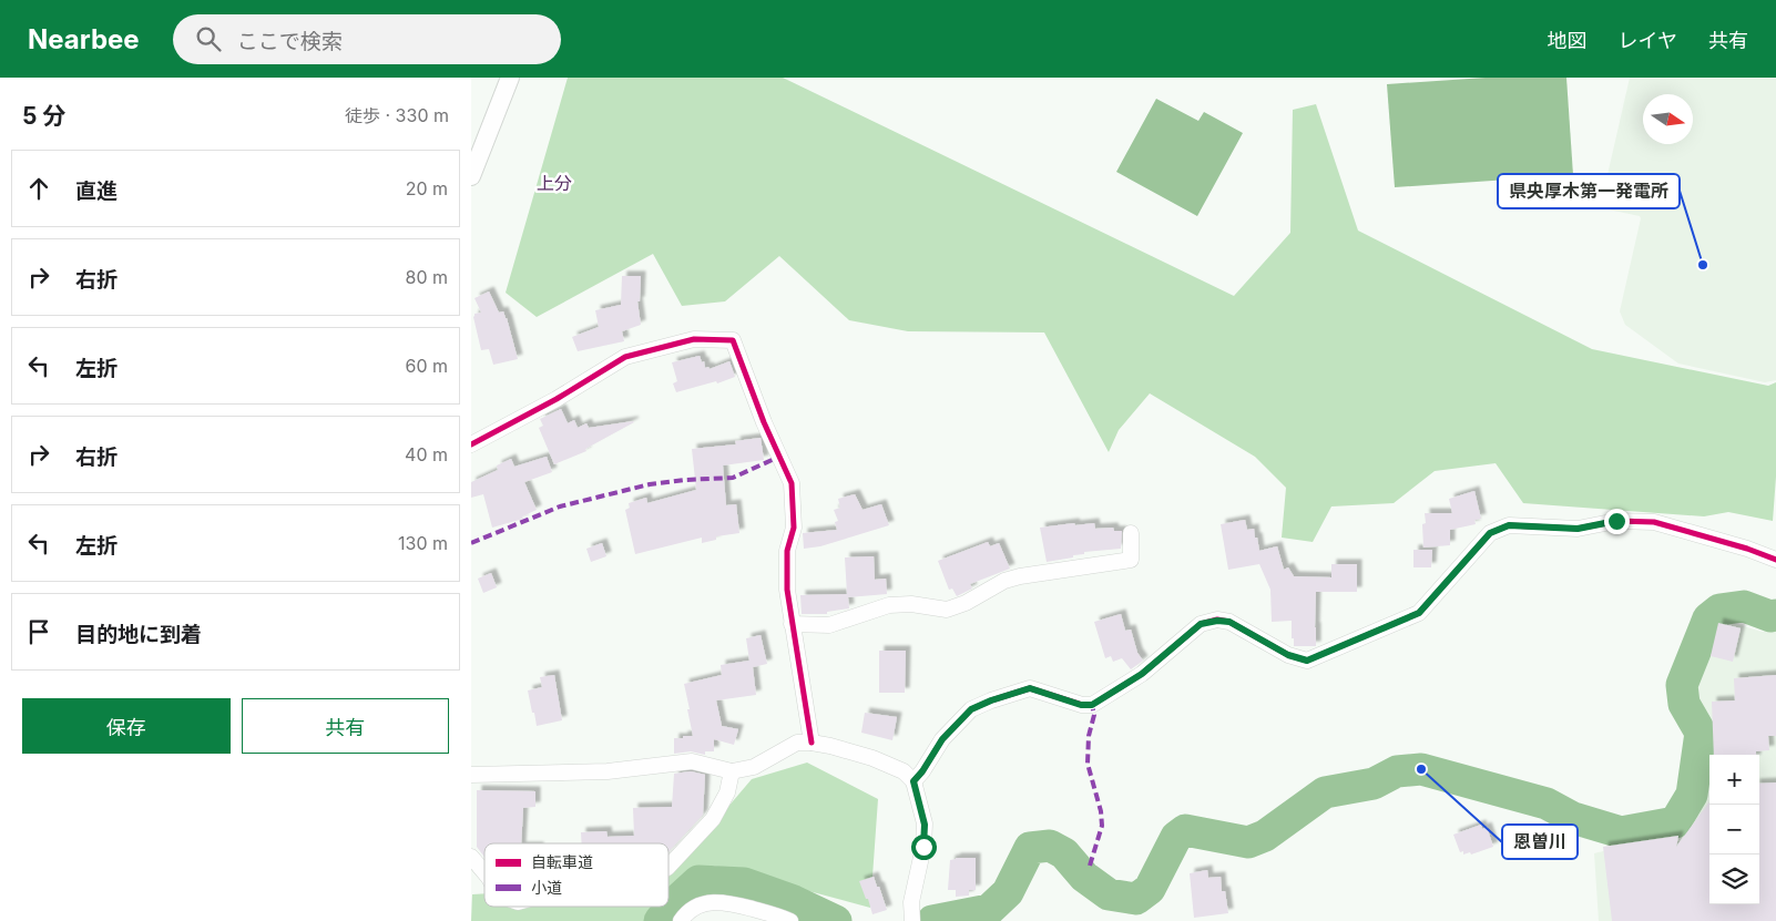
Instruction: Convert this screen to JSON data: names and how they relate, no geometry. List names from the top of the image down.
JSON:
{
  "districts": ["上分"],
  "places": ["県央厚木第一発電所", "恩曽川"],
  "legend": ["自転車道", "小道"],
  "north": "right",
  "page": {
    "header": "Nearbee",
    "search": "ここで検索",
    "nav": ["地図", "レイヤ", "共有"],
    "heading": ["5 分", "徒歩 · 330 m"],
    "list": [
      ["直進", "20 m"],
      ["右折", "80 m"],
      ["左折", "60 m"],
      ["右折", "40 m"],
      ["左折", "130 m"],
      "目的地に到着"
    ],
    "buttons": ["保存", "共有"],
    "map_buttons": ["+", "−"]
  }
}
